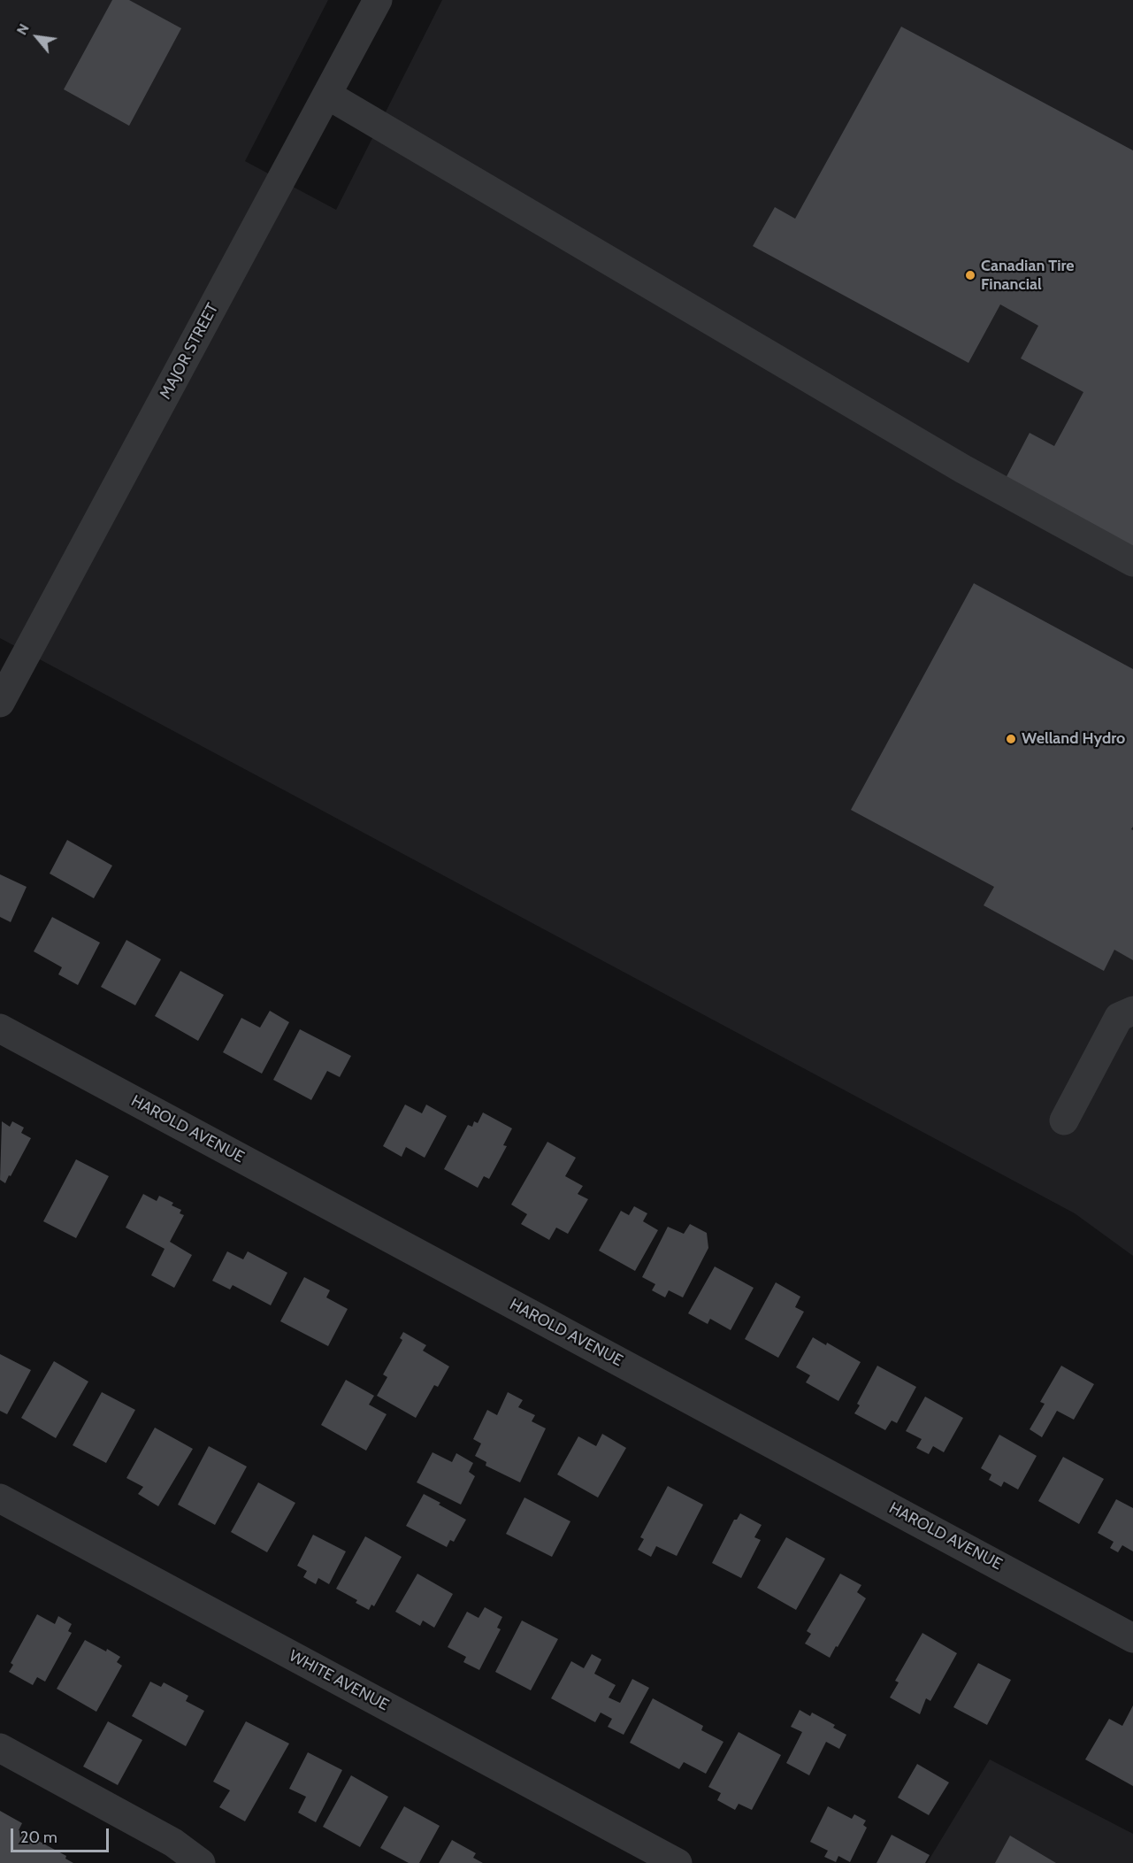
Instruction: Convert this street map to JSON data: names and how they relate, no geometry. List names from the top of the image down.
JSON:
{
  "streets": {
    "street": ["MAJOR STREET", "HAROLD AVENUE", "WHITE AVENUE"]
  },
  "places": ["Canadian Tire Financial", "Welland Hydro"],
  "scale_bar": "20 m",
  "north": "top left"
}
